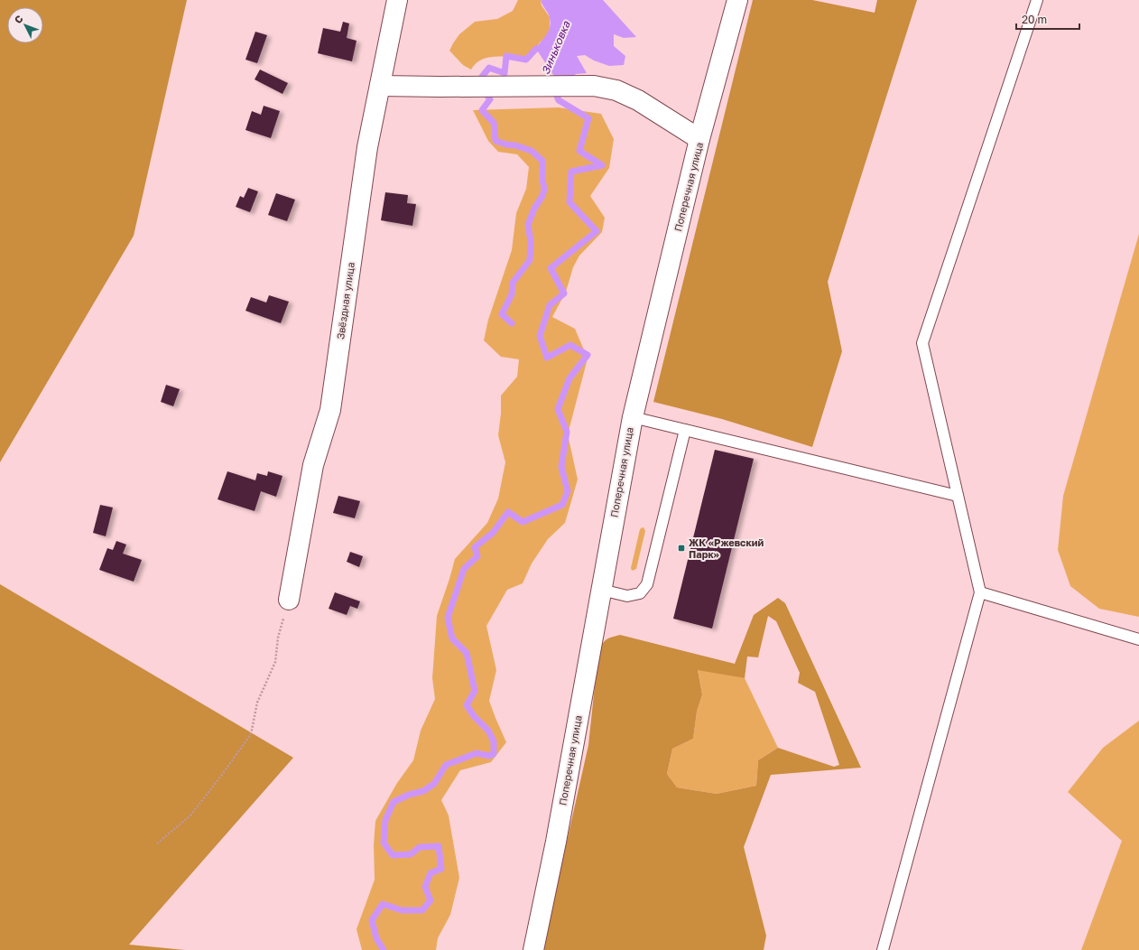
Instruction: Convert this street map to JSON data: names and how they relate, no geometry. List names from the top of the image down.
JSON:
{
  "streets": {
    "street": ["Поперечная улица", "Звёздная улица"]
  },
  "water": ["Зиньковка"],
  "places": {
    "transit": ["ЖК «Ржевский Парк»"]
  },
  "scale_bar": "20 m",
  "north": "top left"
}
